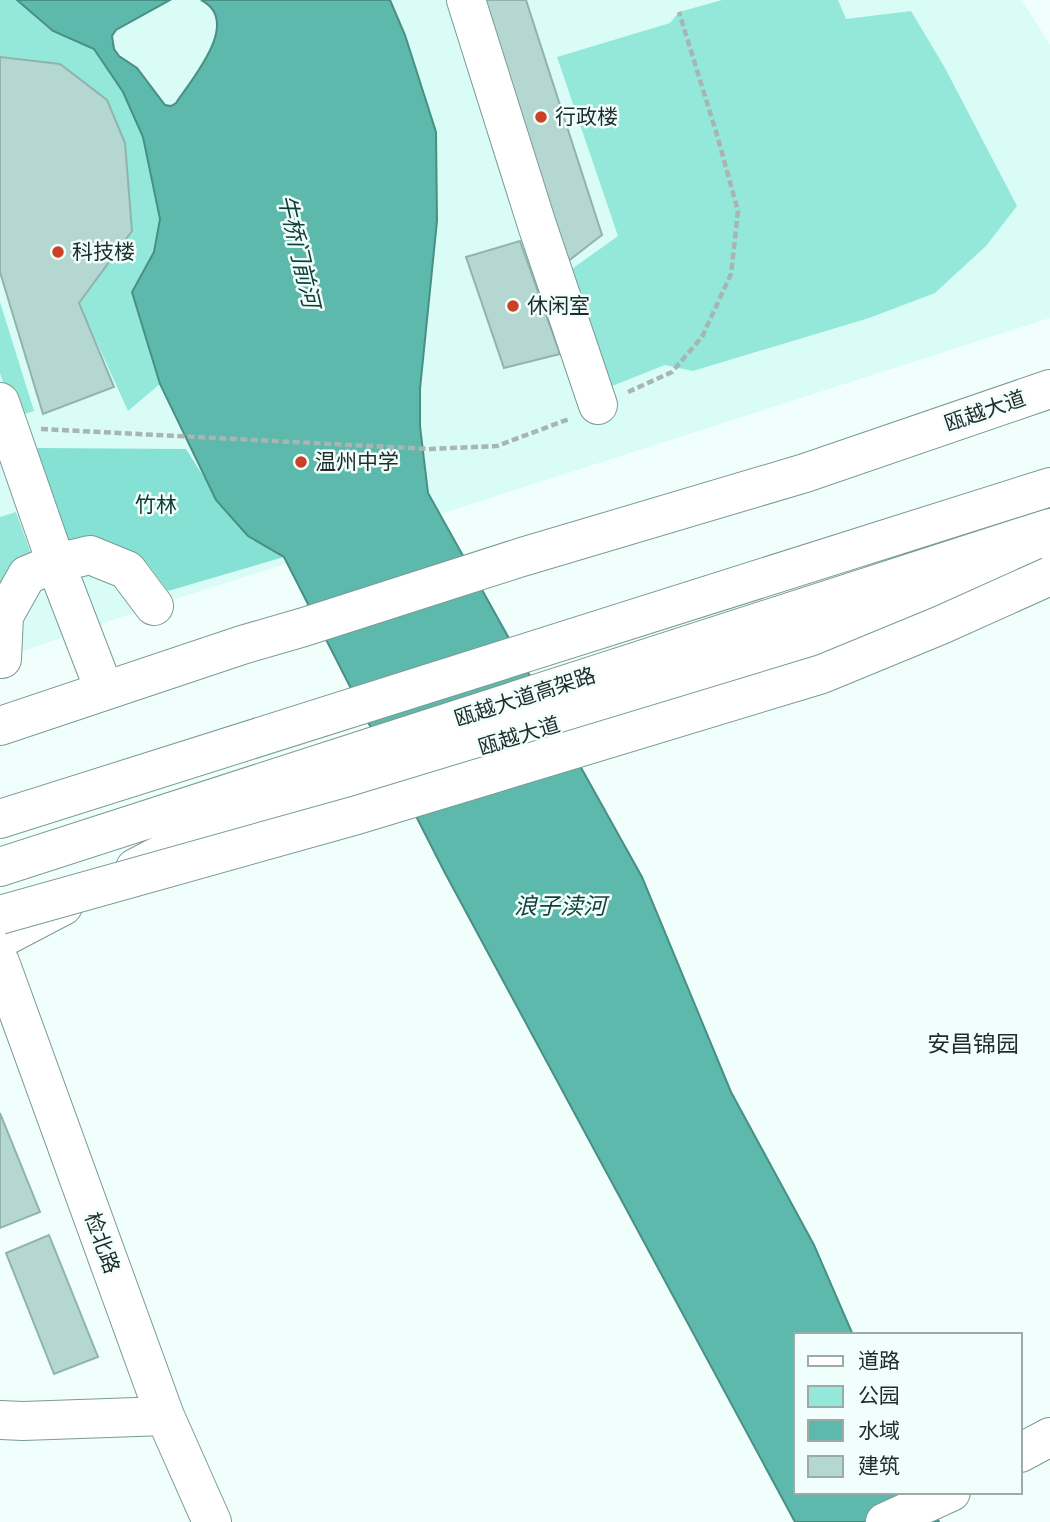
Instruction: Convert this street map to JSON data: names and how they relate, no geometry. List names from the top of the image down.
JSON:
{
  "streets": {
    "main road": ["瓯越大道", "瓯越大道高架路", "检北路"]
  },
  "districts": ["安昌锦园"],
  "water": ["牛桥门前河", "浪子渎河"],
  "parks": ["竹林"],
  "places": [
    "行政楼",
    "科技楼",
    "休闲室",
    "温州中学"
  ],
  "legend": [
    "道路",
    "公园",
    "水域",
    "建筑"
  ]
}
